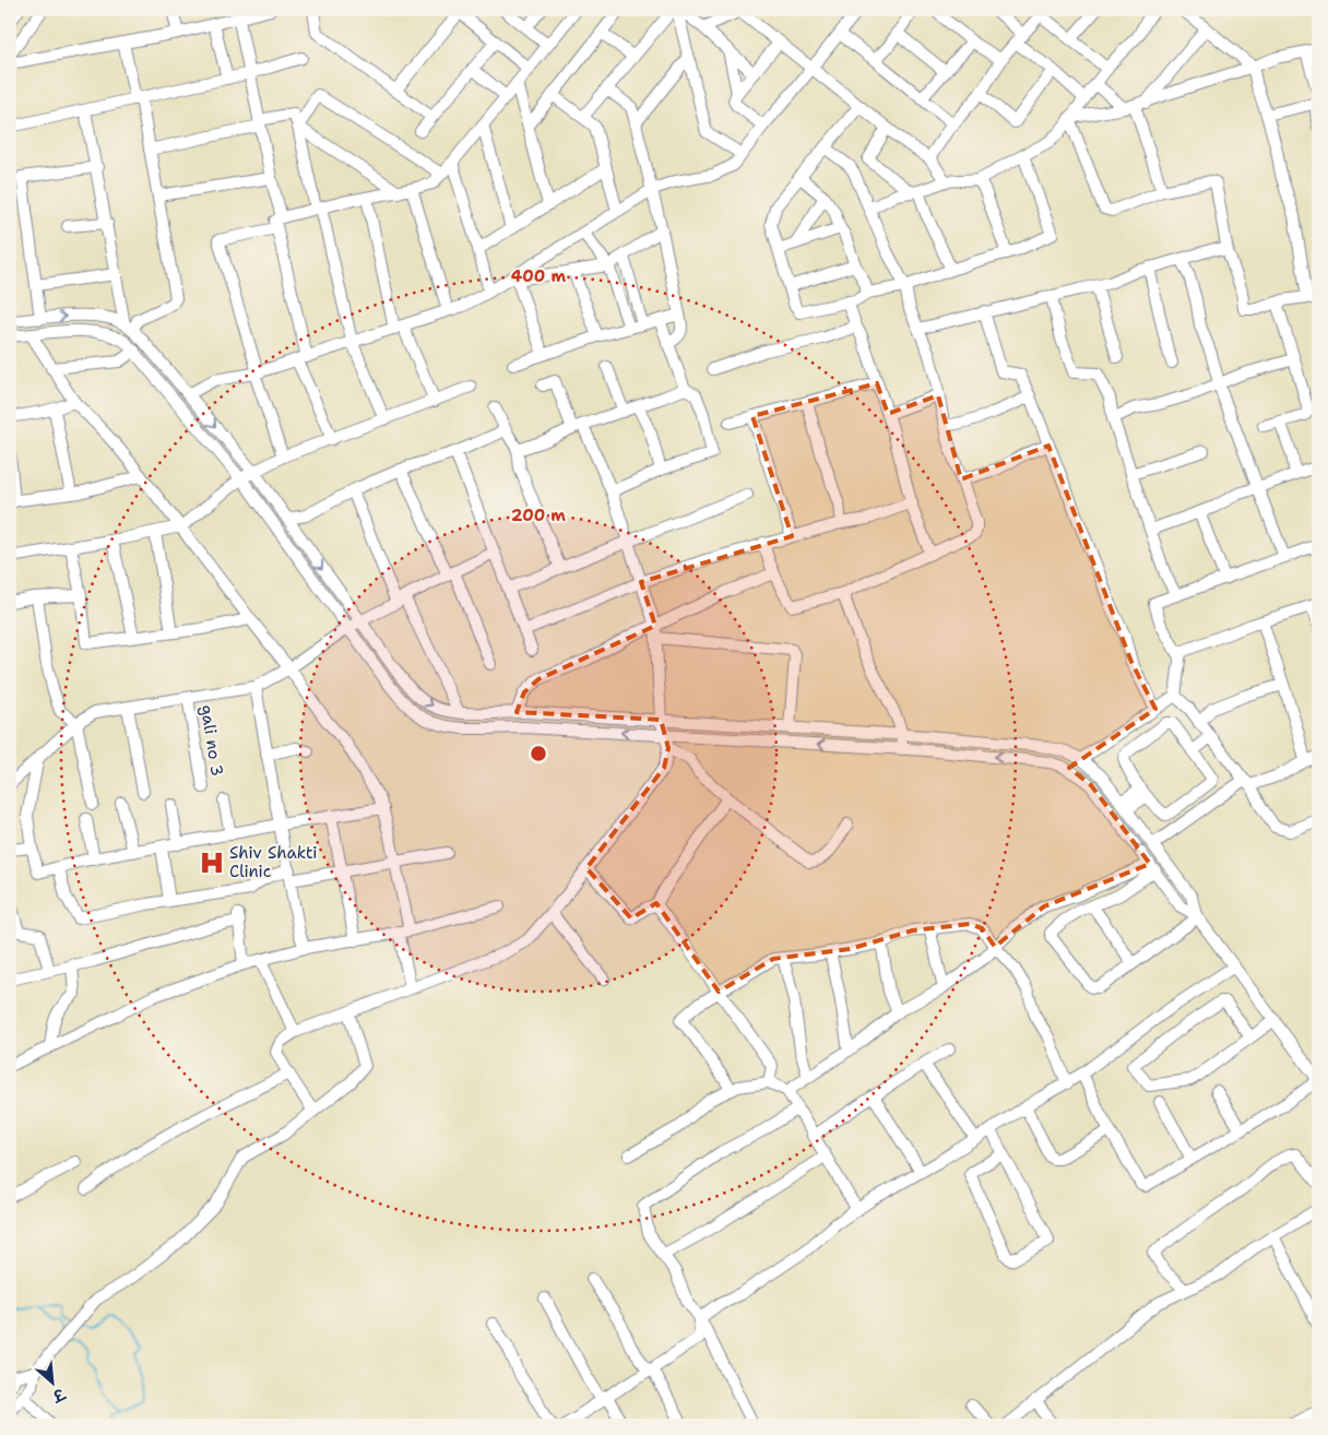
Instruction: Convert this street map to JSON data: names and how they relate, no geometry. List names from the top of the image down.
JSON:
{
  "streets": {
    "street": ["gali no 3"]
  },
  "places": {
    "hospital": ["Shiv Shakti Clinic"]
  },
  "north": "bottom right",
  "rings": ["400 m", "200 m"]
}
